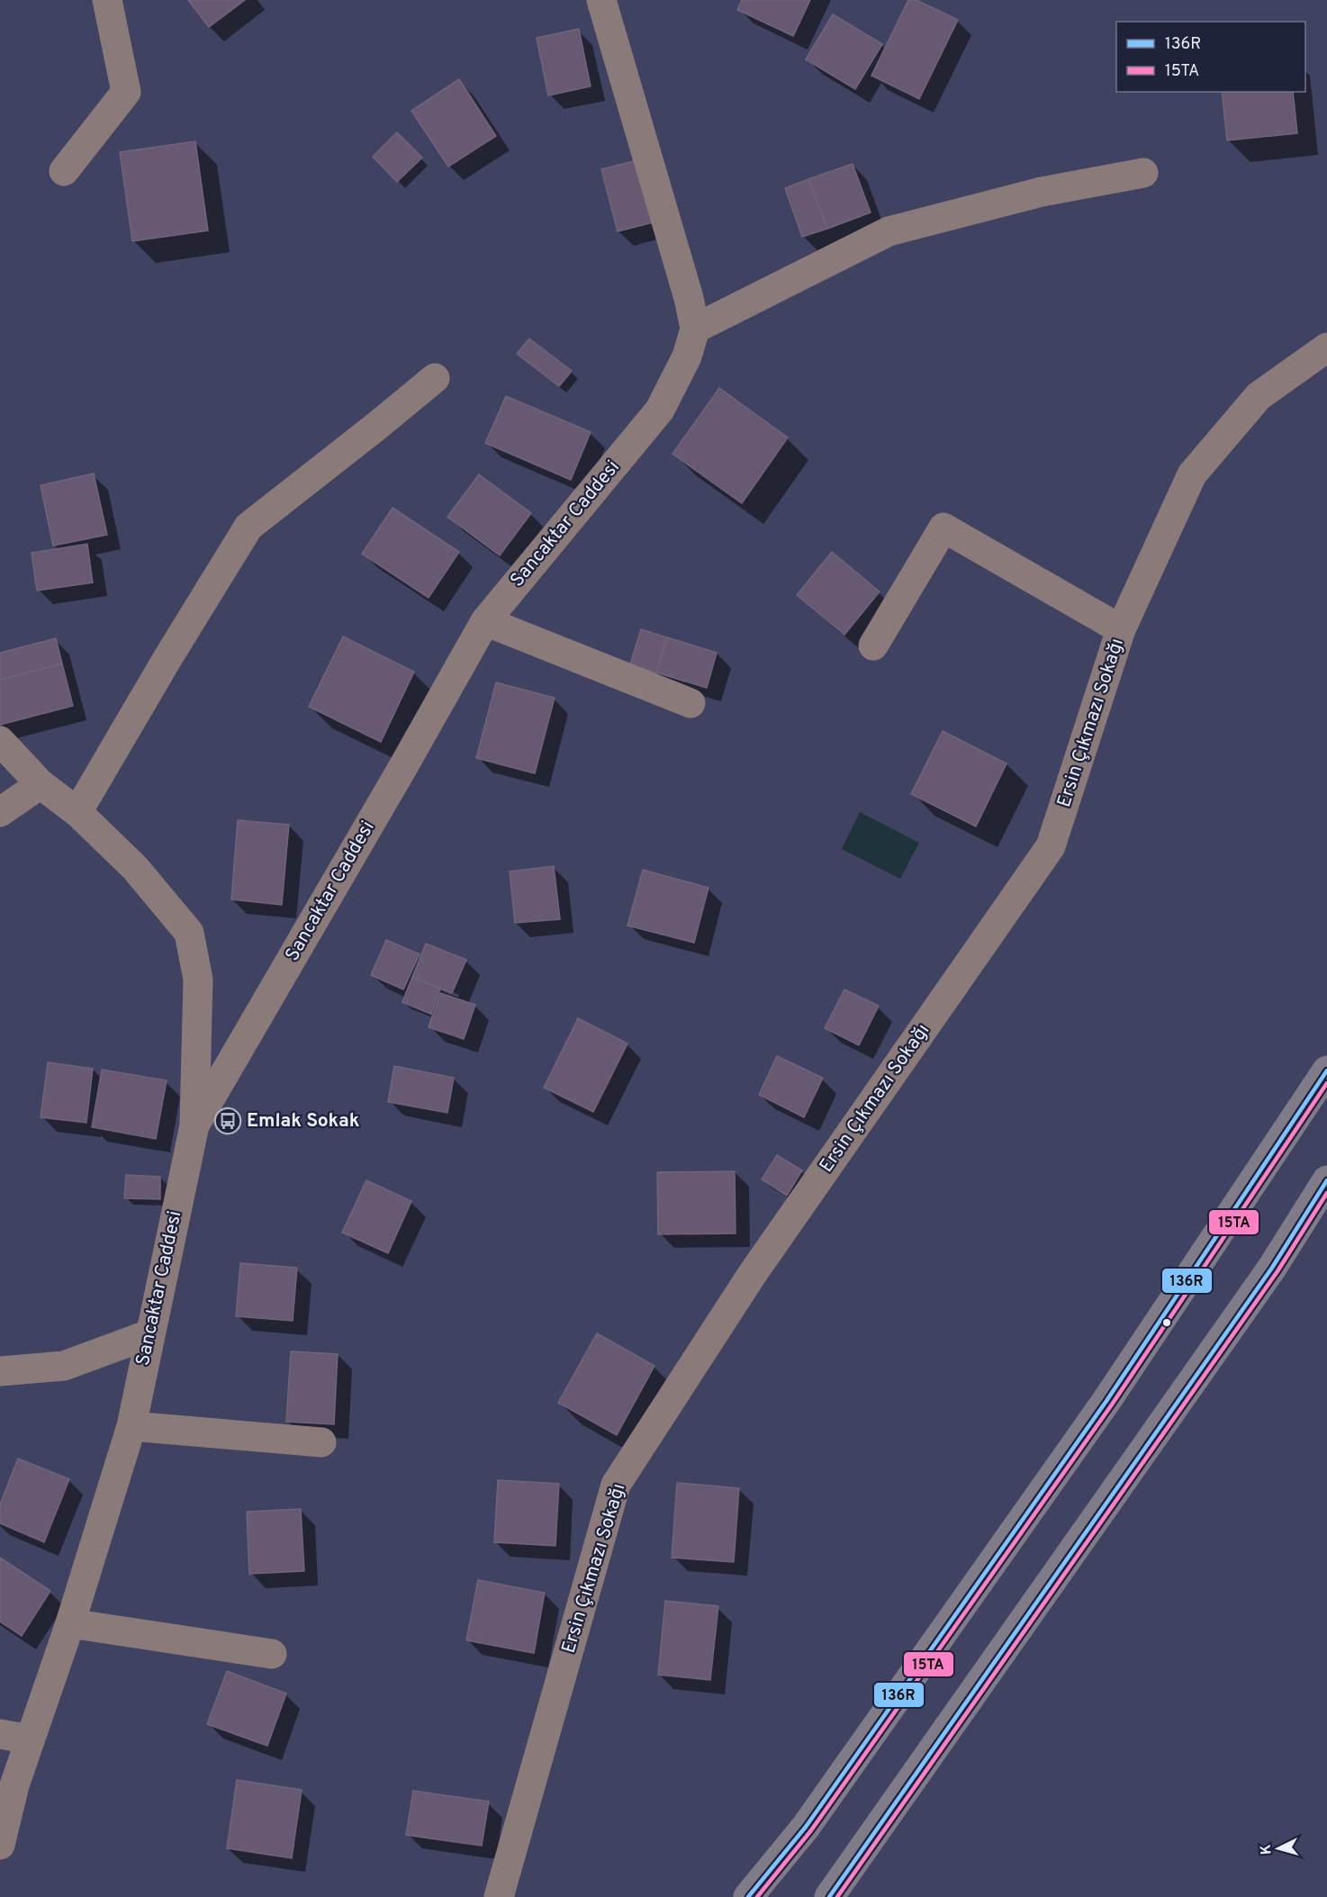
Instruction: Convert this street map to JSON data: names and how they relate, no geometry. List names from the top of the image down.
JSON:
{
  "streets": {
    "street": ["Sancaktar Caddesi", "Ersin Çıkmazı Sokağı"]
  },
  "places": {
    "bus stop": ["Emlak Sokak"]
  },
  "lines": ["transit line 136R", "transit line 15TA"],
  "legend": ["136R", "15TA"],
  "north": "left"
}
